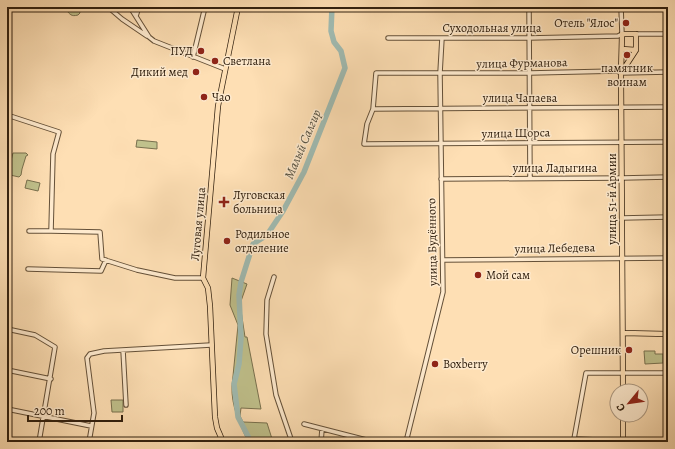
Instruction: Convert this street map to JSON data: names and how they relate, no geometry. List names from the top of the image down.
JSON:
{
  "streets": {
    "main road": ["Суходольная улица", "улица 51-й Армии", "Луговая улица"],
    "street": [
      "улица Фурманова",
      "улица Чапаева",
      "улица Щорса",
      "улица Ладыгина",
      "улица Будённого",
      "улица Лебедева"
    ]
  },
  "crossings": [
    ["Суходольная улица", "улица 51-й Армии"],
    ["Суходольная улица", "улица Будённого"],
    ["улица Фурманова", "улица Чапаева"],
    ["улица Фурманова", "улица Щорса"],
    ["улица Фурманова", "улица 51-й Армии"],
    ["улица Фурманова", "улица Будённого"],
    ["улица Чапаева", "улица Щорса"],
    ["улица Чапаева", "улица 51-й Армии"],
    ["улица Чапаева", "улица Будённого"],
    ["улица Щорса", "улица 51-й Армии"],
    ["улица Щорса", "улица Будённого"],
    ["улица Ладыгина", "улица 51-й Армии"],
    ["улица Ладыгина", "улица Будённого"],
    ["улица 51-й Армии", "улица Лебедева"],
    ["улица Будённого", "улица Лебедева"]
  ],
  "water": ["Малый Салгир"],
  "places": {
    "other": [
      "Отель \"Ялос\"",
      "ПУД",
      "памятник воинам",
      "Светлана",
      "Дикий мед",
      "Чао",
      "Родильное отделение",
      "Мой сам",
      "Орешник",
      "Boxberry"
    ],
    "health": ["Луговская больница"]
  },
  "scale_bar": "200 m",
  "north": "bottom left"
}
